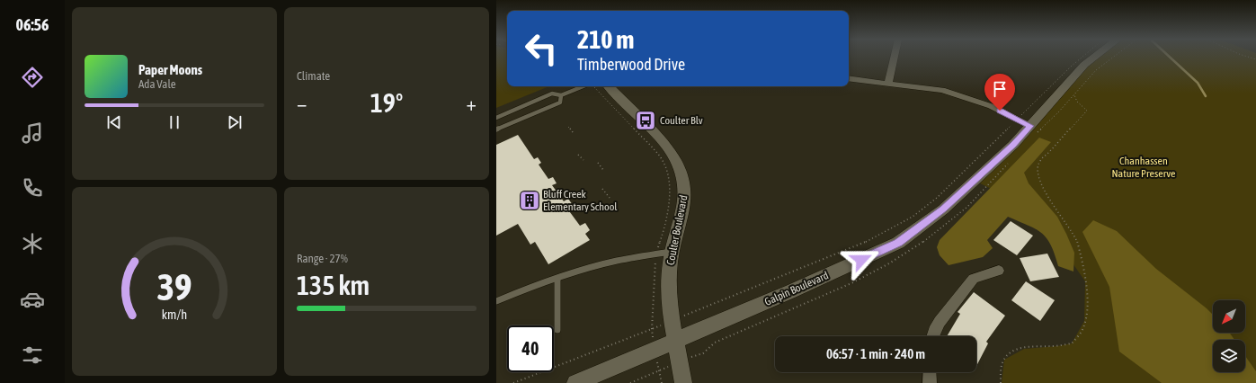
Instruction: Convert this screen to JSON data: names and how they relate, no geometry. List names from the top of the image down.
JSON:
{
  "streets": {
    "street": ["Coulter Boulevard", "Galpin Boulevard"]
  },
  "crossings": [
    ["Coulter Boulevard", "Galpin Boulevard"]
  ],
  "parks": ["Chanhassen Nature Preserve"],
  "places": {
    "bus stop": ["Coulter Blv"],
    "building": ["Bluff Creek Elementary School"]
  },
  "north": "bottom left",
  "page": {
    "tabs": "06:56",
    "tile": [
      "Climate",
      ["Range · 27%", "135 km"]
    ],
    "turn": ["210 m", "Timberwood Drive"],
    "song": ["Paper Moons", "Ada Vale"],
    "heat": ["−", "19°", "+"],
    "limit": "40",
    "trip": "06:57 · 1 min · 240 m",
    "gauge": ["39", "km/h"]
  }
}
